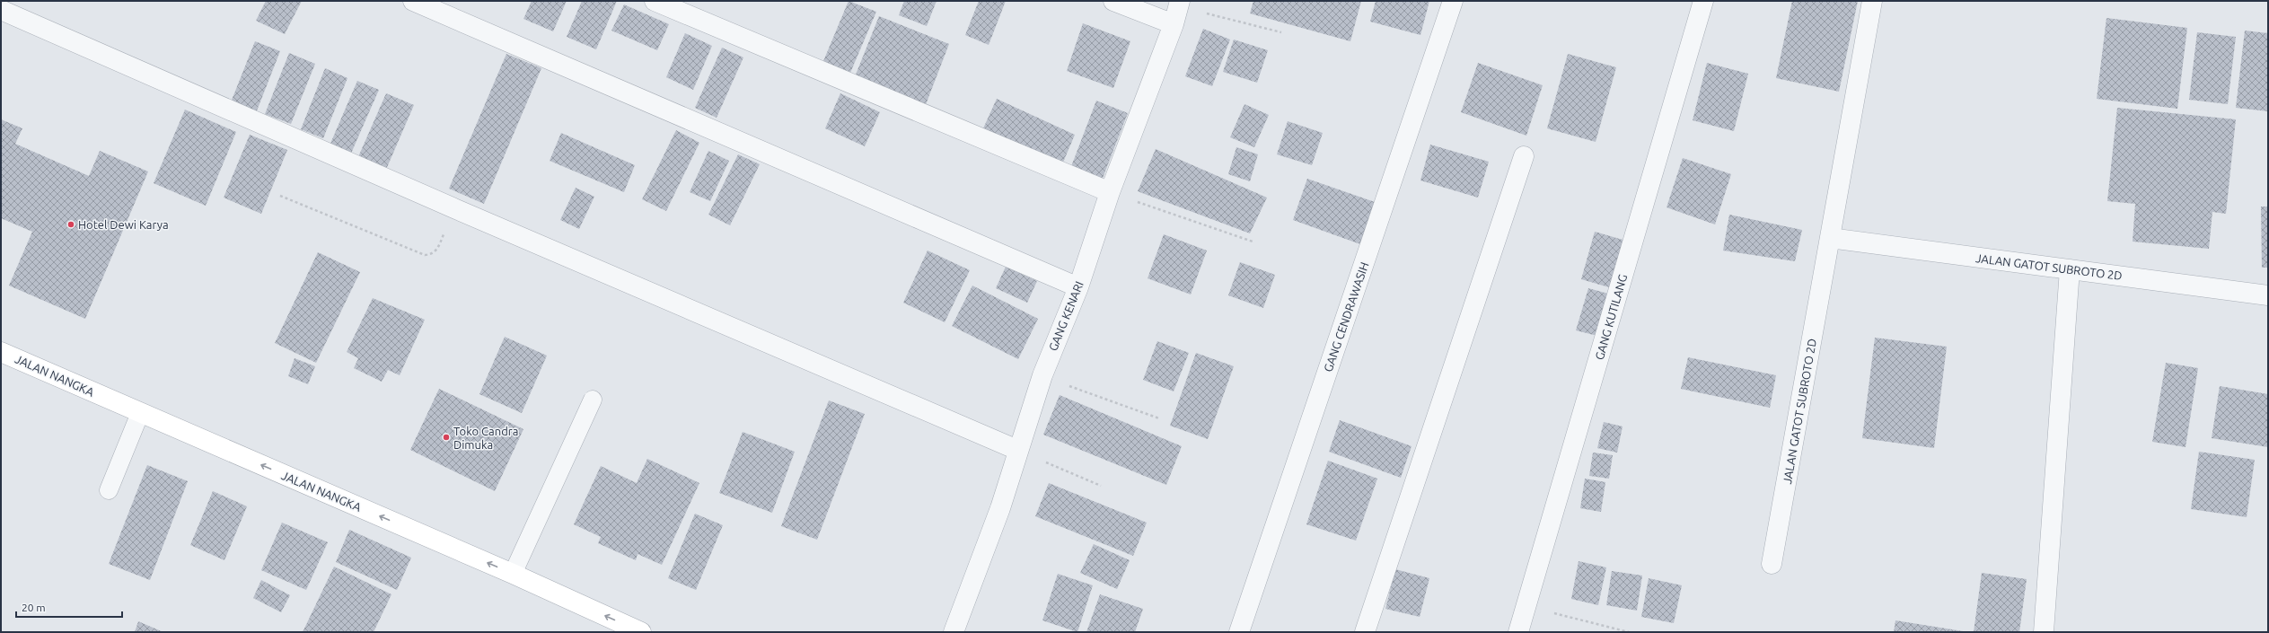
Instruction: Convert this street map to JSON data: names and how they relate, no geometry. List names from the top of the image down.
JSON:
{
  "streets": {
    "main road": ["JALAN NANGKA"],
    "street": [
      "JALAN GATOT SUBROTO 2D",
      "GANG KENARI",
      "GANG CENDRAWASIH",
      "GANG KUTILANG"
    ]
  },
  "one_way": ["JALAN NANGKA"],
  "places": ["Hotel Dewi Karya", "Toko Candra Dimuka"],
  "scale_bar": "20 m"
}
